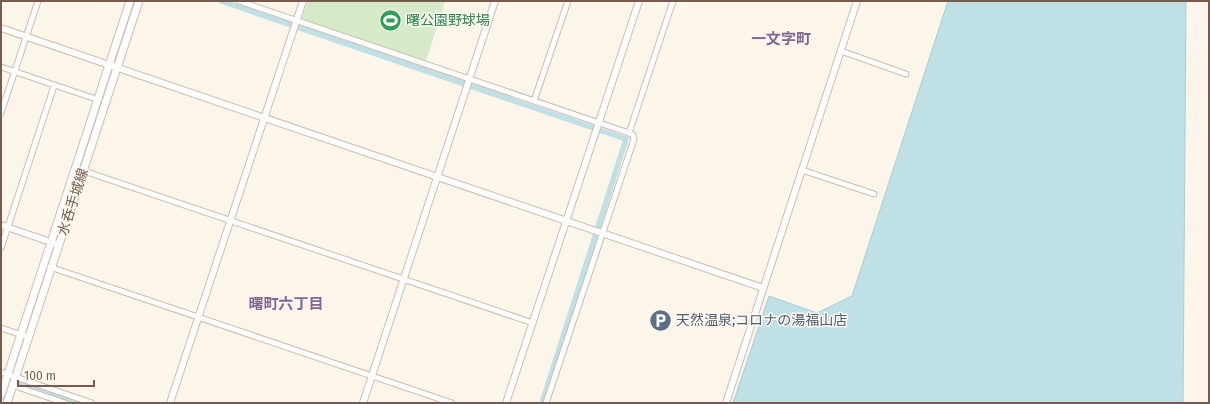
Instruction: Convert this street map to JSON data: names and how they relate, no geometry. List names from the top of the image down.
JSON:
{
  "streets": {
    "main road": ["水呑手城線"]
  },
  "districts": ["一文字町", "曙町六丁目"],
  "places": {
    "sports": ["曙公園野球場"],
    "parking": ["天然温泉;コロナの湯福山店"]
  },
  "scale_bar": "100 m"
}
